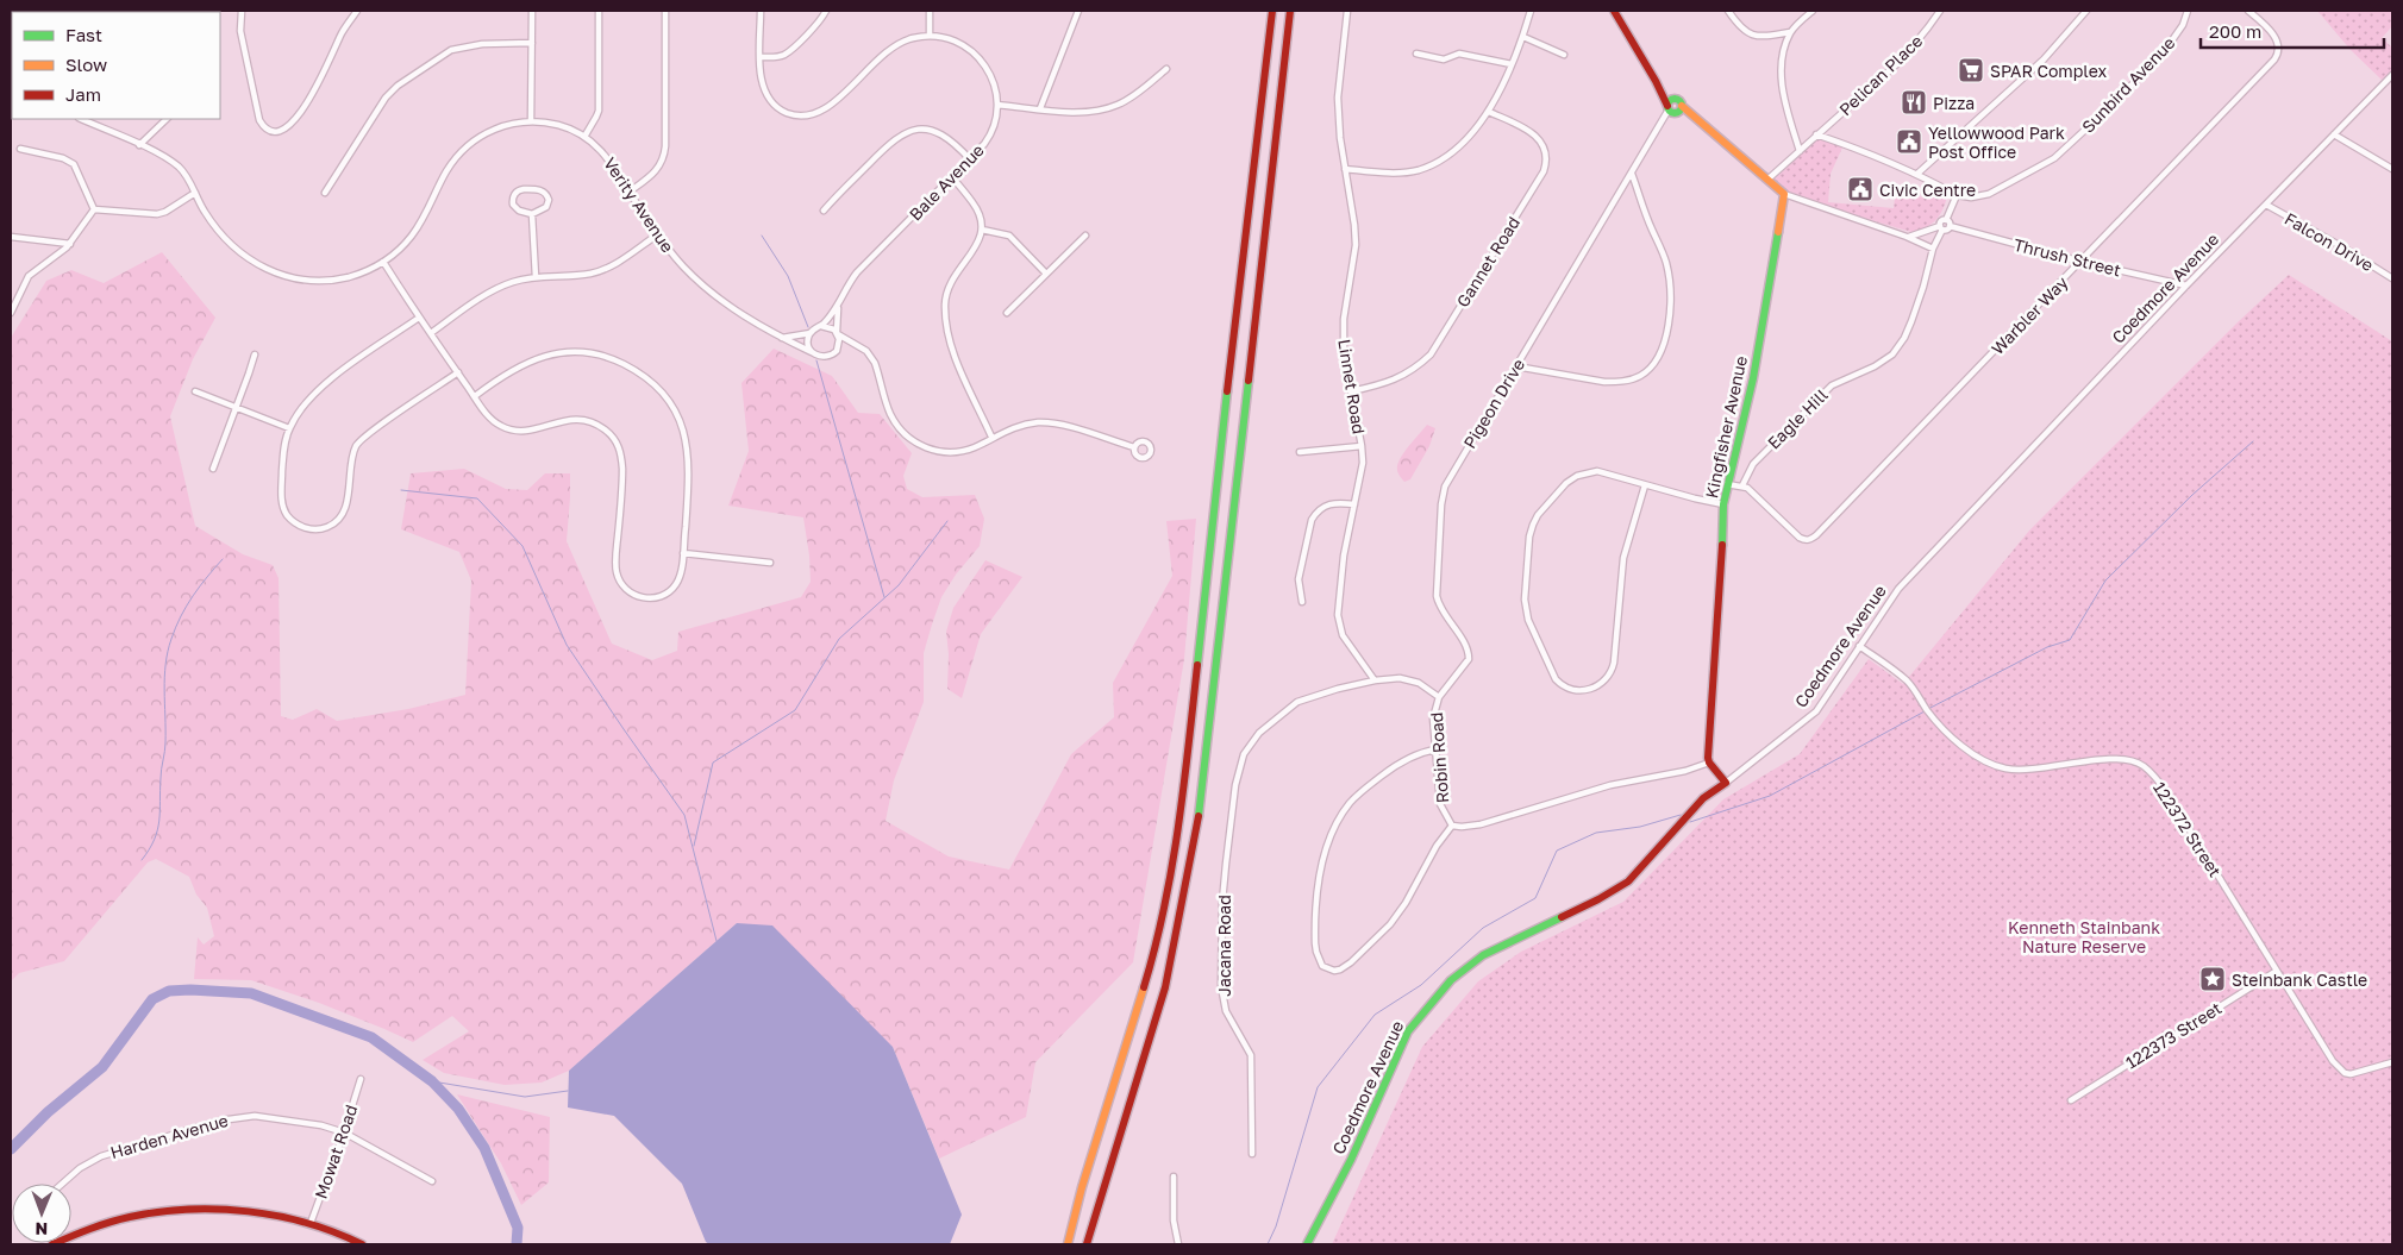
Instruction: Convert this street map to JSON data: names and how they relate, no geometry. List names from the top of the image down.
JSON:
{
  "streets": {
    "main road": ["Coedmore Avenue", "Kingfisher Avenue"],
    "street": [
      "Pelican Place",
      "Sunbird Avenue",
      "Bale Avenue",
      "Verity Avenue",
      "Falcon Drive",
      "Thrush Street",
      "Gannet Road",
      "Warbler Way",
      "Linnet Road",
      "Pigeon Drive",
      "Eagle Hill",
      "Robin Road",
      "122372 Street",
      "Jacana Road",
      "122373 Street",
      "Harden Avenue",
      "Mowat Road"
    ]
  },
  "crossings": [
    ["Bale Avenue", "Verity Avenue"],
    ["Falcon Drive", "Coedmore Avenue"],
    ["Thrush Street", "Coedmore Avenue"],
    ["Thrush Street", "Warbler Way"],
    ["Gannet Road", "Linnet Road"],
    ["Coedmore Avenue", "122372 Street"],
    ["Warbler Way", "Eagle Hill"],
    ["Linnet Road", "Robin Road"],
    ["Pigeon Drive", "Robin Road"],
    ["Kingfisher Avenue", "Robin Road"],
    ["Robin Road", "Jacana Road"],
    ["122372 Street", "122373 Street"],
    ["Harden Avenue", "Mowat Road"]
  ],
  "parks": ["Kenneth Stainbank Nature Reserve"],
  "places": {
    "supermarket": ["SPAR Complex"],
    "restaurant": ["Pizza"],
    "public building": ["Yellowwood Park Post Office", "Civic Centre"],
    "place": ["Steinbank Castle"]
  },
  "legend": ["Fast", "Slow", "Jam"],
  "scale_bar": "200 m",
  "north": "bottom"
}
